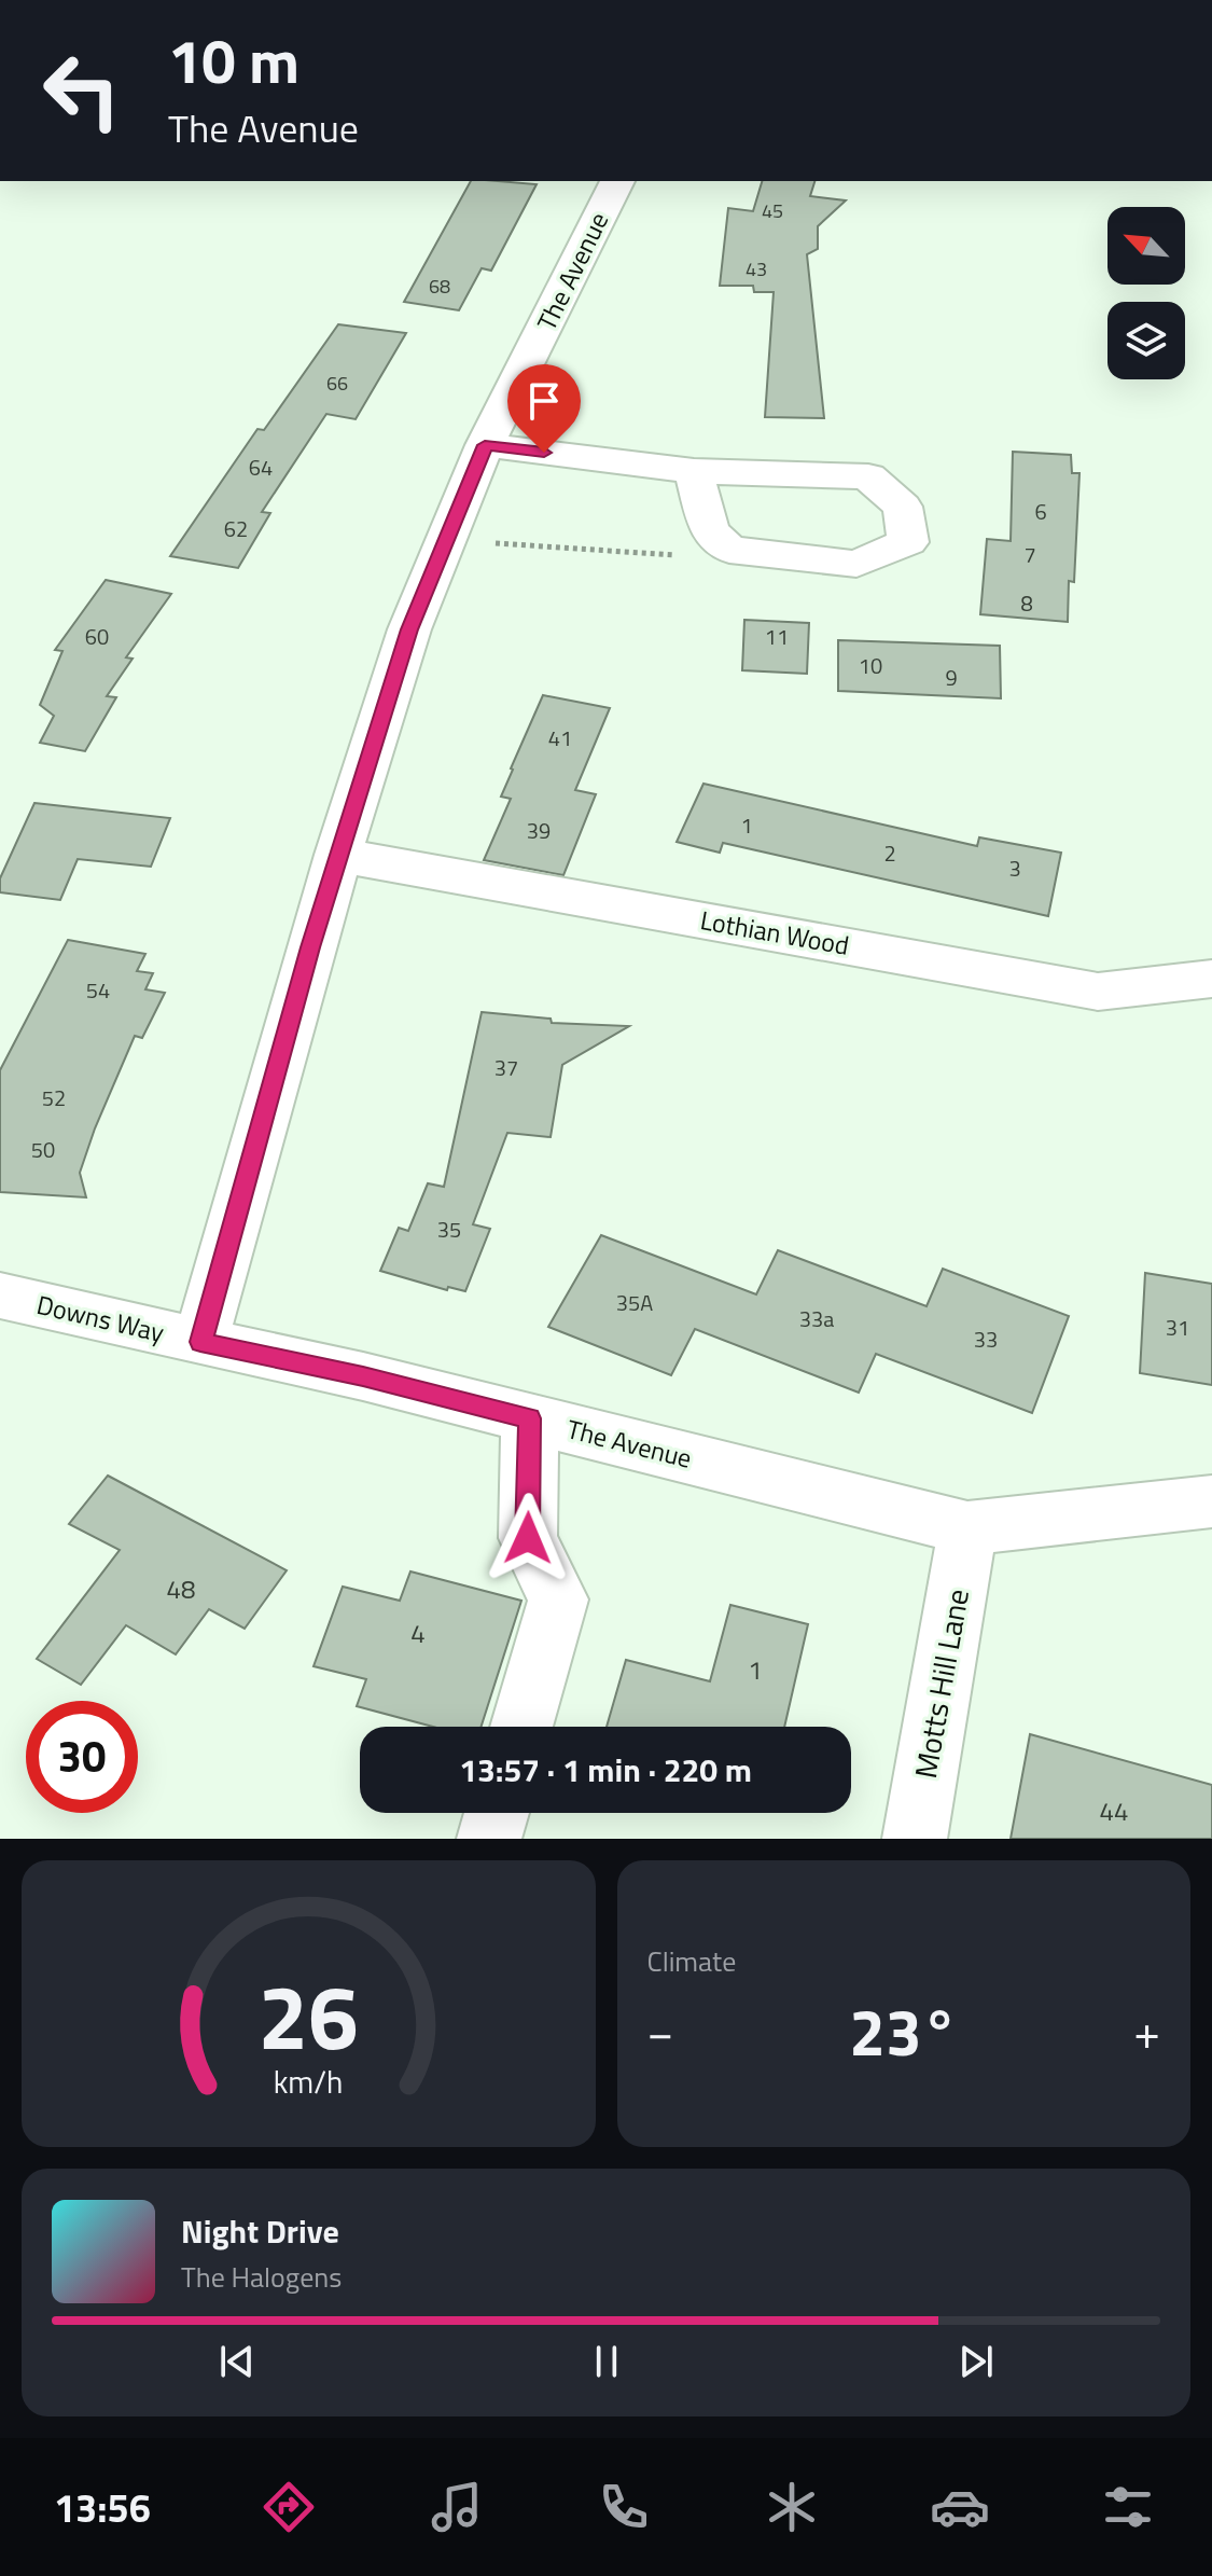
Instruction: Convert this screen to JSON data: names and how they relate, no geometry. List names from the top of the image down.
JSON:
{
  "streets": {
    "street": [
      "The Avenue",
      "Lothian Wood",
      "Downs Way",
      "Motts Hill Lane"
    ]
  },
  "crossings": [
    ["The Avenue", "Lothian Wood"],
    ["The Avenue", "Downs Way"],
    ["The Avenue", "Motts Hill Lane"]
  ],
  "house_numbers": [
    "45",
    "43",
    "68",
    "66",
    "64",
    "6",
    "62",
    "7",
    "8",
    "60",
    "11",
    "10",
    "9",
    "41",
    "1",
    "39",
    "2",
    "3",
    "54",
    "37",
    "52",
    "50",
    "35",
    "35A",
    "33a",
    "31",
    "33",
    "48",
    "4",
    "1",
    "44"
  ],
  "north": "top left",
  "page": {
    "turn": ["10 m", "The Avenue"],
    "limit": "30",
    "trip": "13:57 · 1 min · 220 m",
    "tile": "Climate",
    "heat": ["−", "23°", "+"],
    "song": ["Night Drive", "The Halogens"],
    "tabs": "13:56",
    "gauge": ["26", "km/h"]
  }
}
